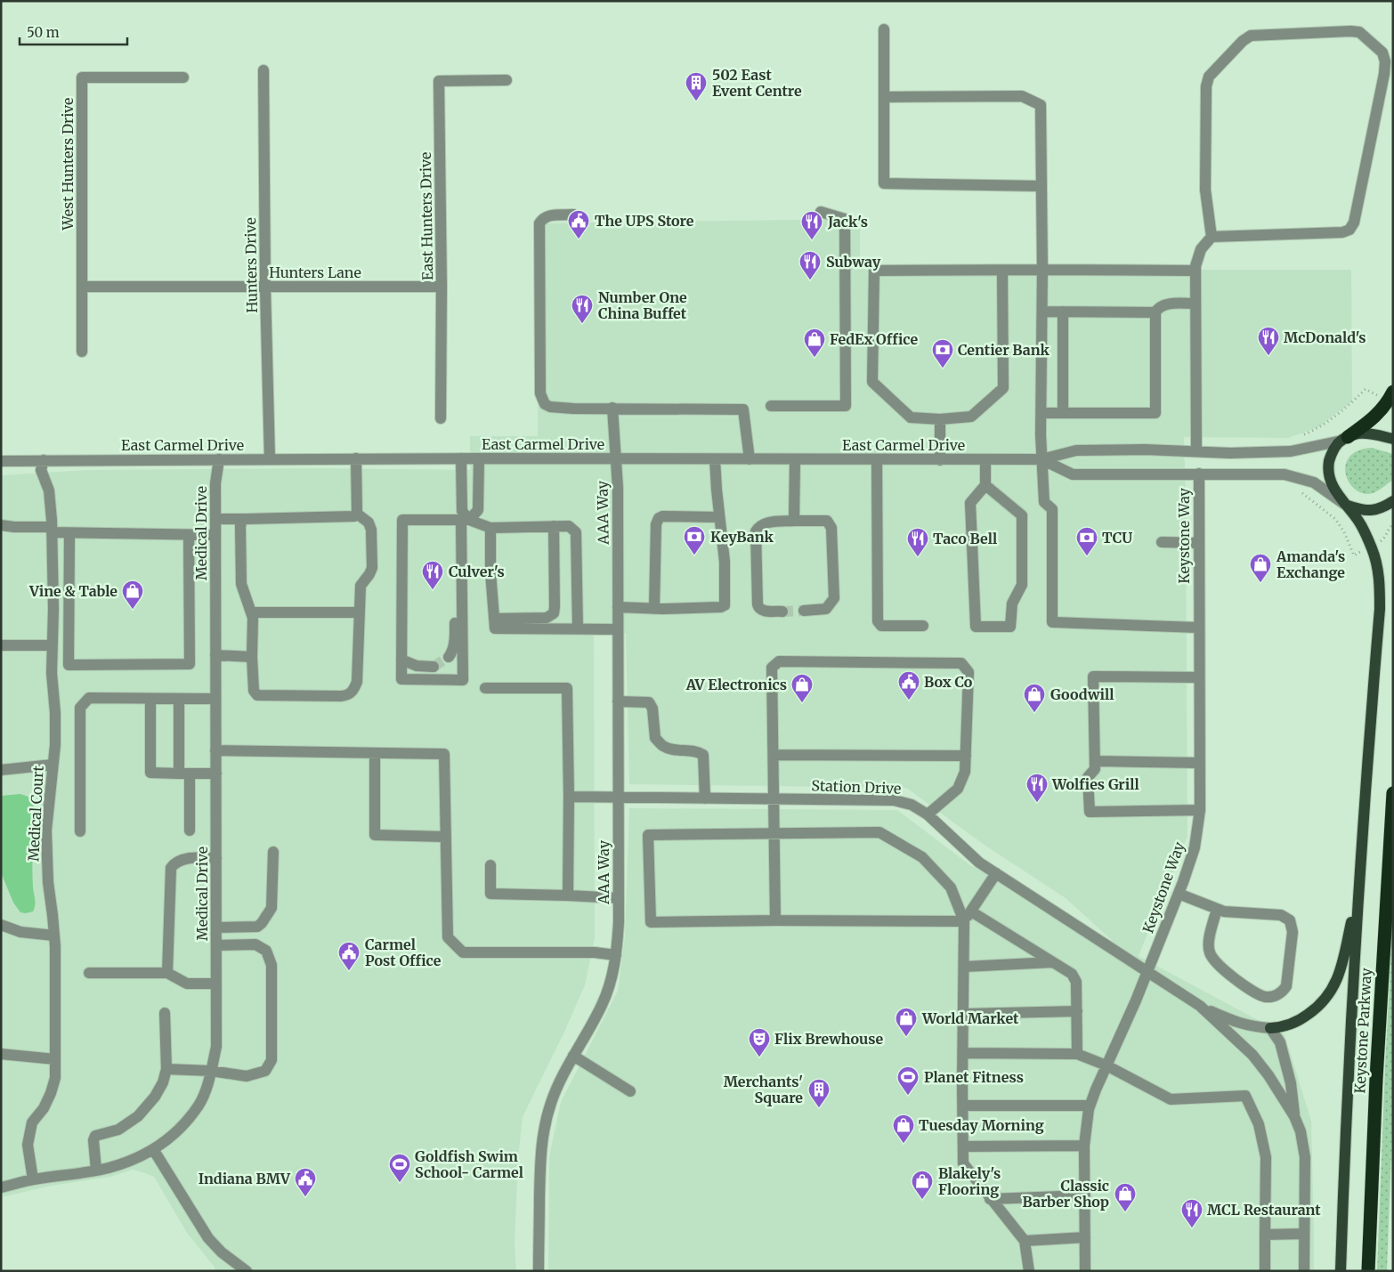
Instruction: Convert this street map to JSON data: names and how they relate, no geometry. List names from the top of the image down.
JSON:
{
  "streets": {
    "highway": ["Keystone Parkway"],
    "street": [
      "West Hunters Drive",
      "East Hunters Drive",
      "Hunters Drive",
      "Hunters Lane",
      "East Carmel Drive",
      "AAA Way",
      "Medical Drive",
      "Keystone Way",
      "Station Drive",
      "Medical Court"
    ]
  },
  "crossings": [
    ["West Hunters Drive", "Hunters Lane"],
    ["East Hunters Drive", "Hunters Lane"],
    ["Hunters Drive", "Hunters Lane"],
    ["Hunters Drive", "East Carmel Drive"],
    ["East Carmel Drive", "AAA Way"],
    ["East Carmel Drive", "Medical Drive"],
    ["East Carmel Drive", "Keystone Way"],
    ["East Carmel Drive", "Medical Court"],
    ["AAA Way", "Station Drive"],
    ["Medical Drive", "Medical Court"],
    ["Keystone Way", "Station Drive"]
  ],
  "places": {
    "building": ["502 East Event Centre", "Merchants' Square"],
    "public building": [
      "The UPS Store",
      "Box Co",
      "Carmel Post Office",
      "Indiana BMV"
    ],
    "restaurant": [
      "Jack's",
      "Subway",
      "Number One China Buffet",
      "McDonald's",
      "Taco Bell",
      "Culver's",
      "Wolfies Grill",
      "MCL Restaurant"
    ],
    "shop": [
      "FedEx Office",
      "Amanda's Exchange",
      "Vine & Table",
      "AV Electronics",
      "Goodwill",
      "World Market",
      "Tuesday Morning",
      "Blakely's Flooring",
      "Classic Barber Shop"
    ],
    "bank": ["Centier Bank", "KeyBank", "TCU"],
    "theatre": ["Flix Brewhouse"],
    "sports": ["Planet Fitness", "Goldfish Swim School- Carmel"]
  },
  "scale_bar": "50 m"
}
